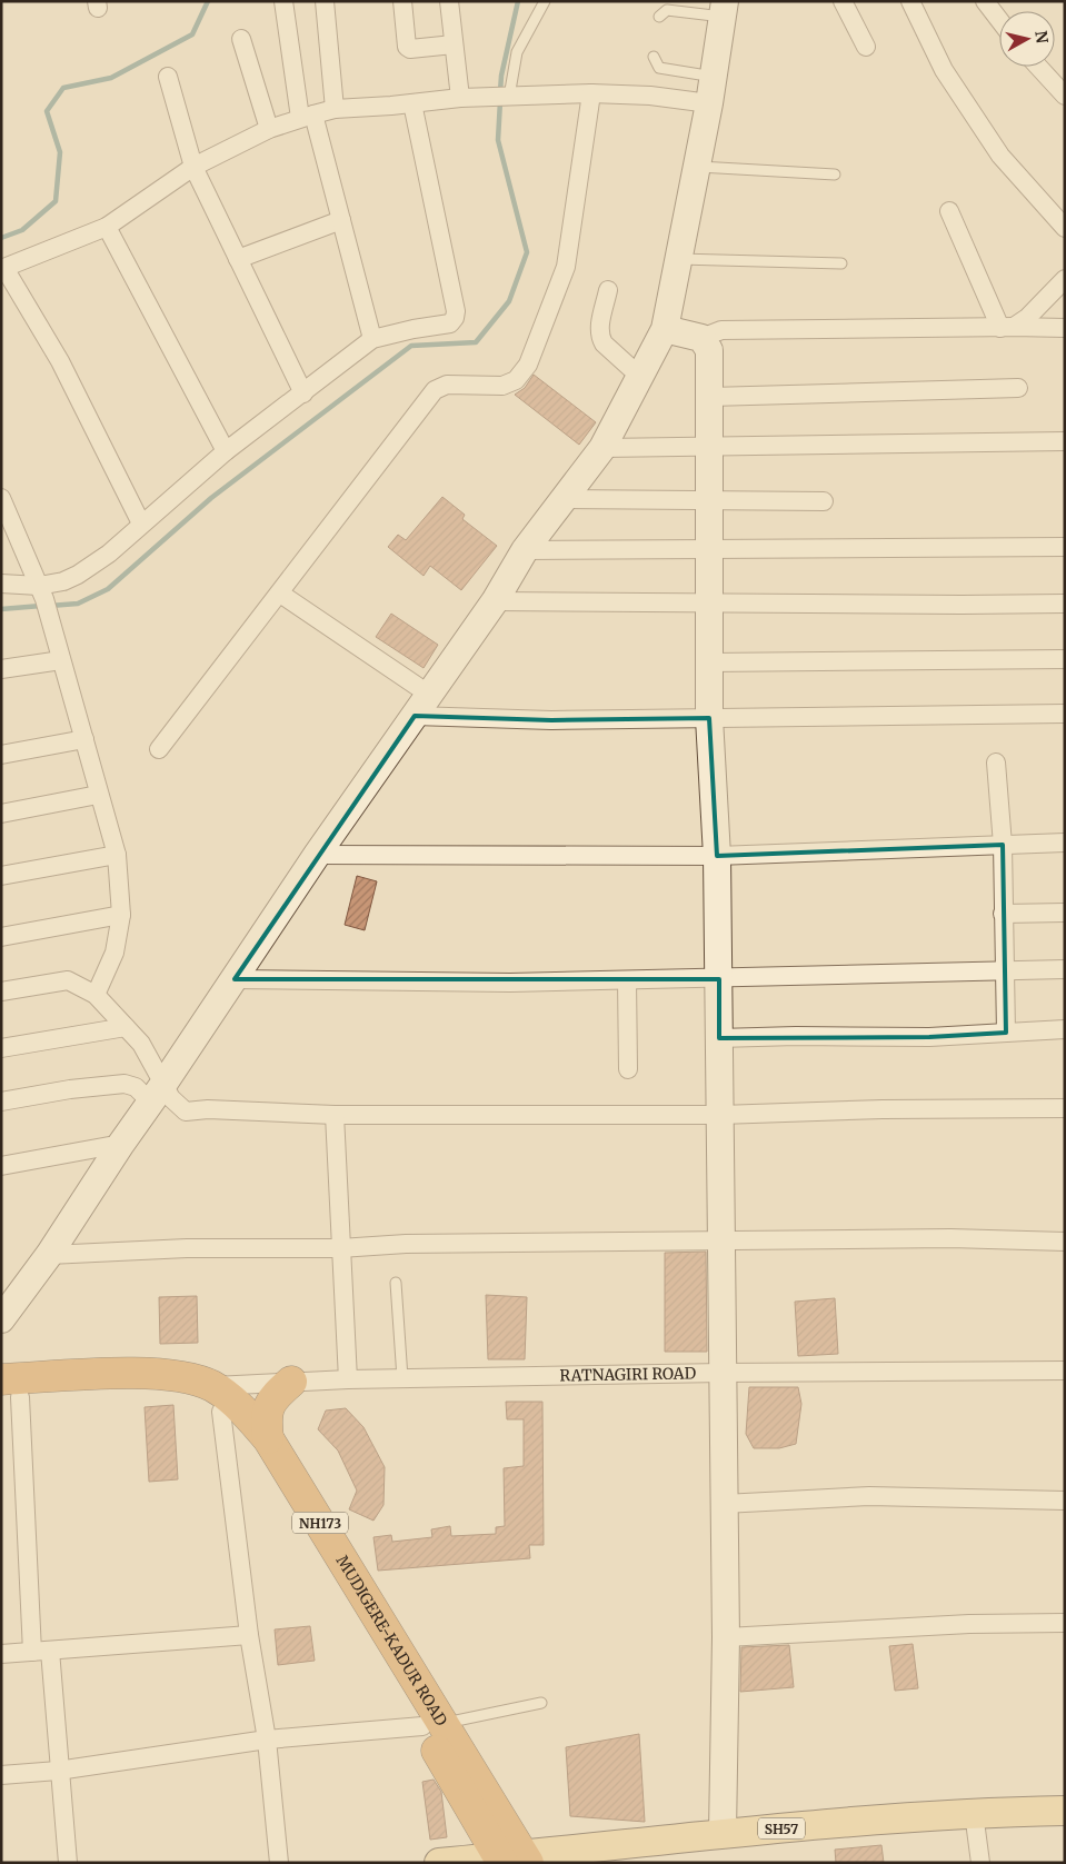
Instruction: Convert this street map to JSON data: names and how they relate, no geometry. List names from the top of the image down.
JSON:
{
  "streets": {
    "highway": ["NH173", "MUDIGERE-KADUR ROAD"],
    "main road": ["SH57"],
    "street": ["RATNAGIRI ROAD"]
  },
  "crossings": [
    ["RATNAGIRI ROAD", "MUDIGERE-KADUR ROAD"],
    ["MUDIGERE-KADUR ROAD", "SH57"]
  ],
  "north": "right"
}
